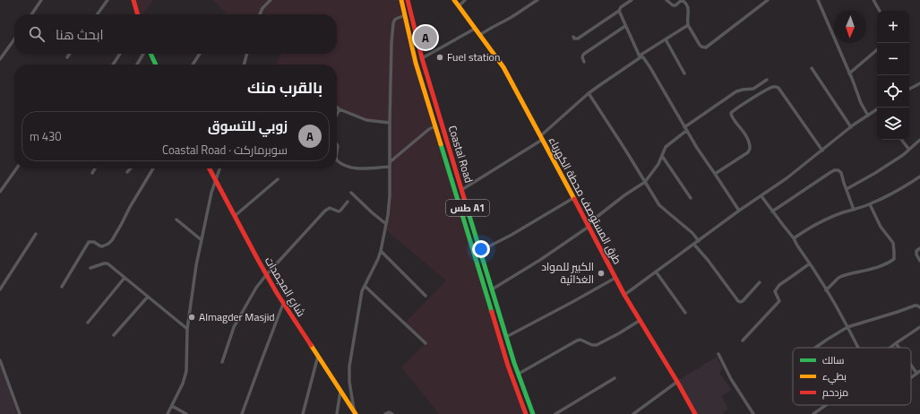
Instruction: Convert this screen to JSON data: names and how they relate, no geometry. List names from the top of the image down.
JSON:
{
  "streets": {
    "main road": [
      "Coastal Road",
      "طرق المستوصف محطة الكهرباء",
      "طس A1",
      "شارع المجمدات"
    ]
  },
  "places": ["Fuel station", "الكبير للمواد الغذائية", "Almagder Masjid"],
  "legend": ["سالك", "بطيء", "مزدحم"],
  "north": "bottom",
  "page": {
    "map_buttons": ["+", "−"],
    "search": "ابحث هنا",
    "pins": "A",
    "heading": "بالقرب منك",
    "list": [
      {
        "mark": "A",
        "name": "زوبي للتسوق",
        "note": "سوبرماركت · Coastal Road",
        "value": "430 m"
      }
    ]
  }
}
